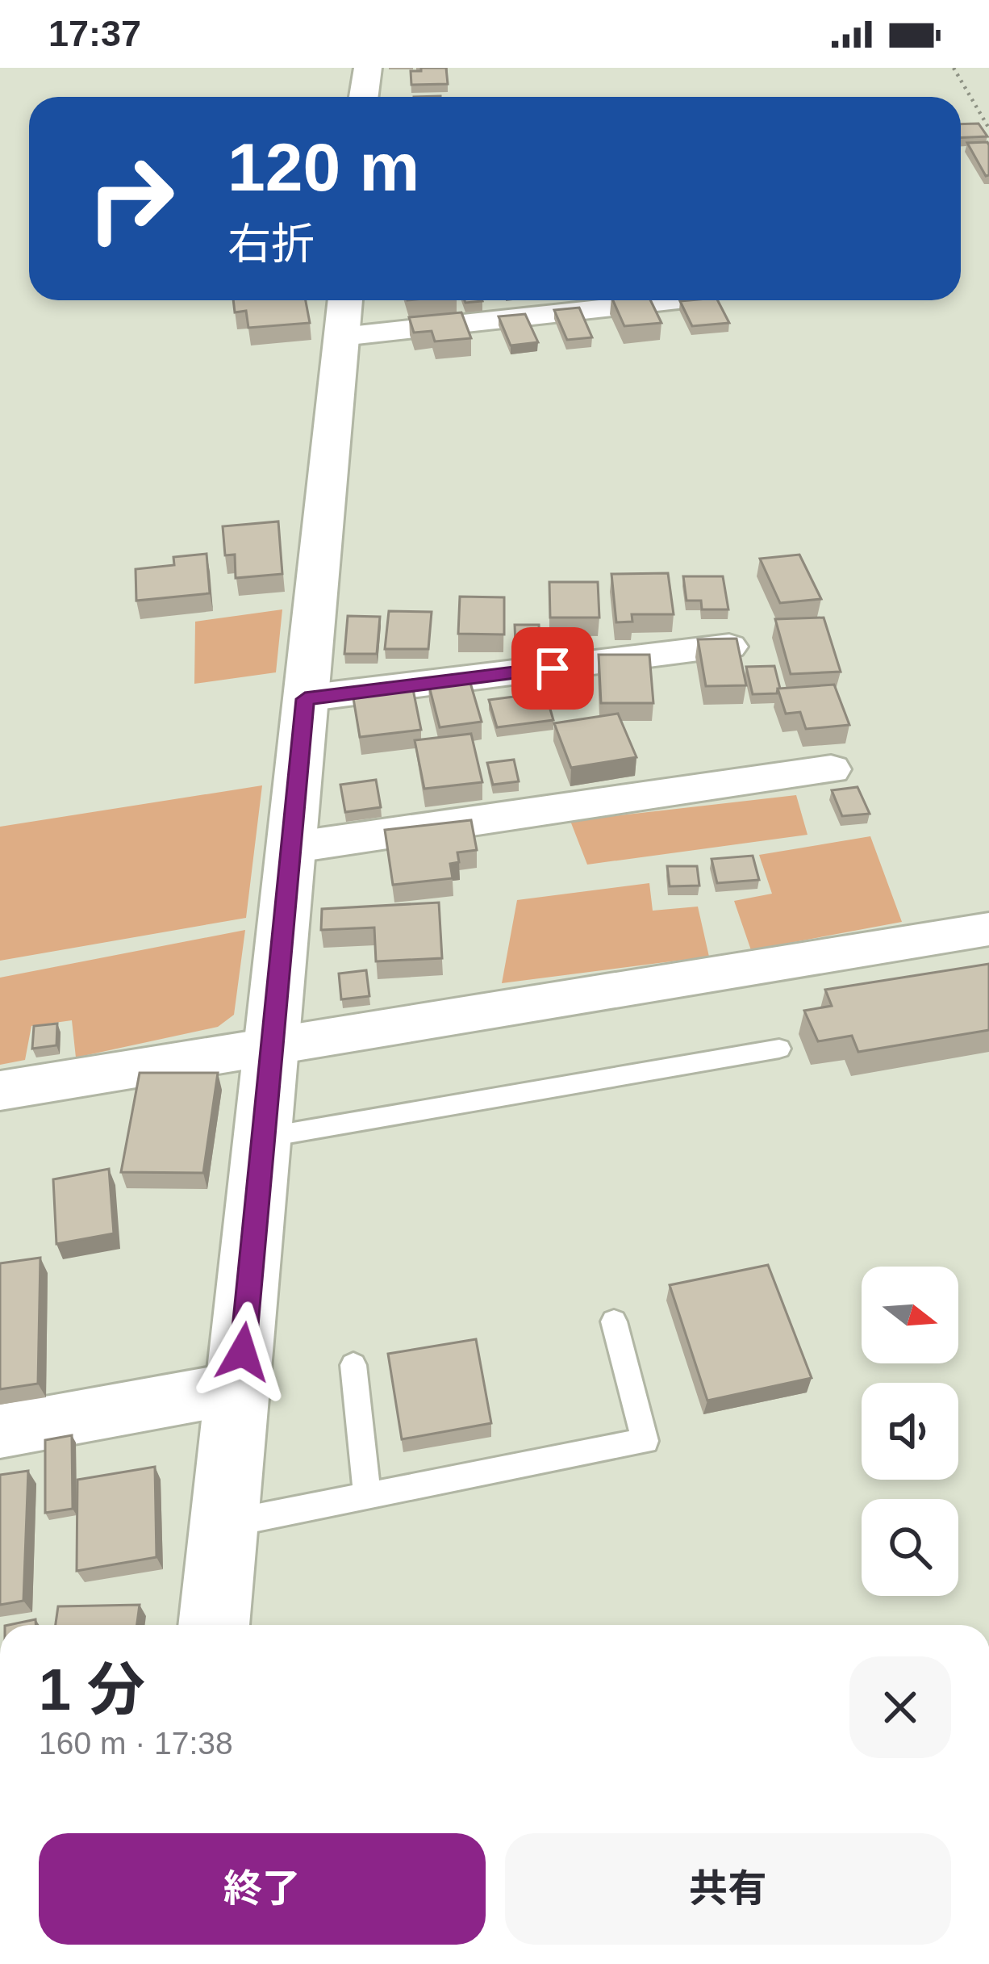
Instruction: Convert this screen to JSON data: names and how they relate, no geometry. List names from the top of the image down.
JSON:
{
  "north": "right",
  "page": {
    "status": "17:37",
    "turn": ["120 m", "右折"],
    "heading": ["1 分", "160 m · 17:38"],
    "buttons": ["終了", "共有"]
  }
}
